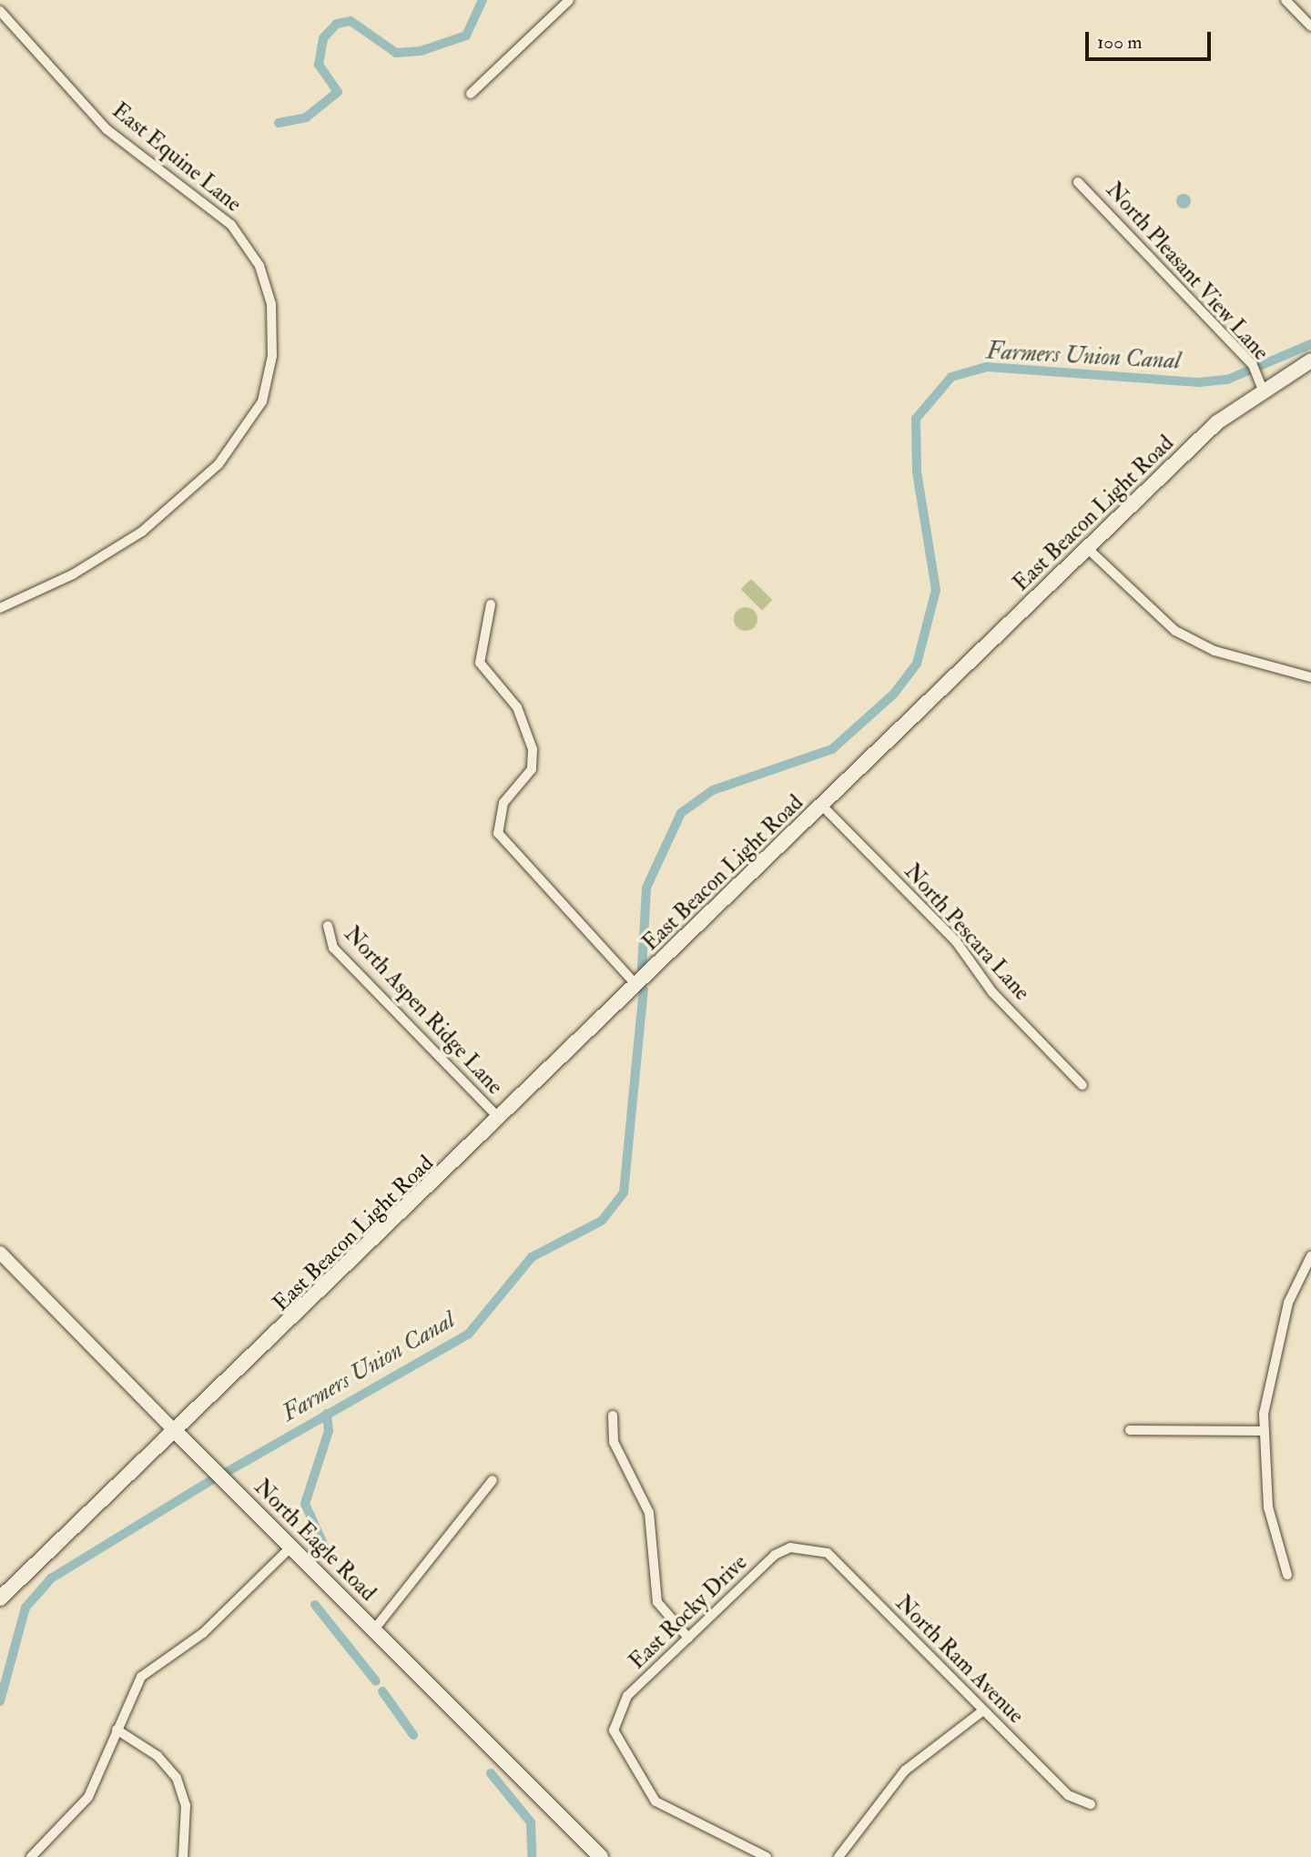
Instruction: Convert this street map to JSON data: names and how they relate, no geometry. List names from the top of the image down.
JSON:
{
  "streets": {
    "main road": ["East Beacon Light Road", "North Eagle Road"],
    "street": [
      "East Equine Lane",
      "North Pleasant View Lane",
      "North Pescara Lane",
      "North Aspen Ridge Lane",
      "East Rocky Drive",
      "North Ram Avenue"
    ]
  },
  "crossings": [
    ["North Pleasant View Lane", "East Beacon Light Road"],
    ["East Beacon Light Road", "North Pescara Lane"],
    ["East Beacon Light Road", "North Aspen Ridge Lane"],
    ["East Beacon Light Road", "North Eagle Road"],
    ["East Rocky Drive", "North Ram Avenue"]
  ],
  "water": ["Farmers Union Canal"],
  "scale_bar": "100 m"
}
